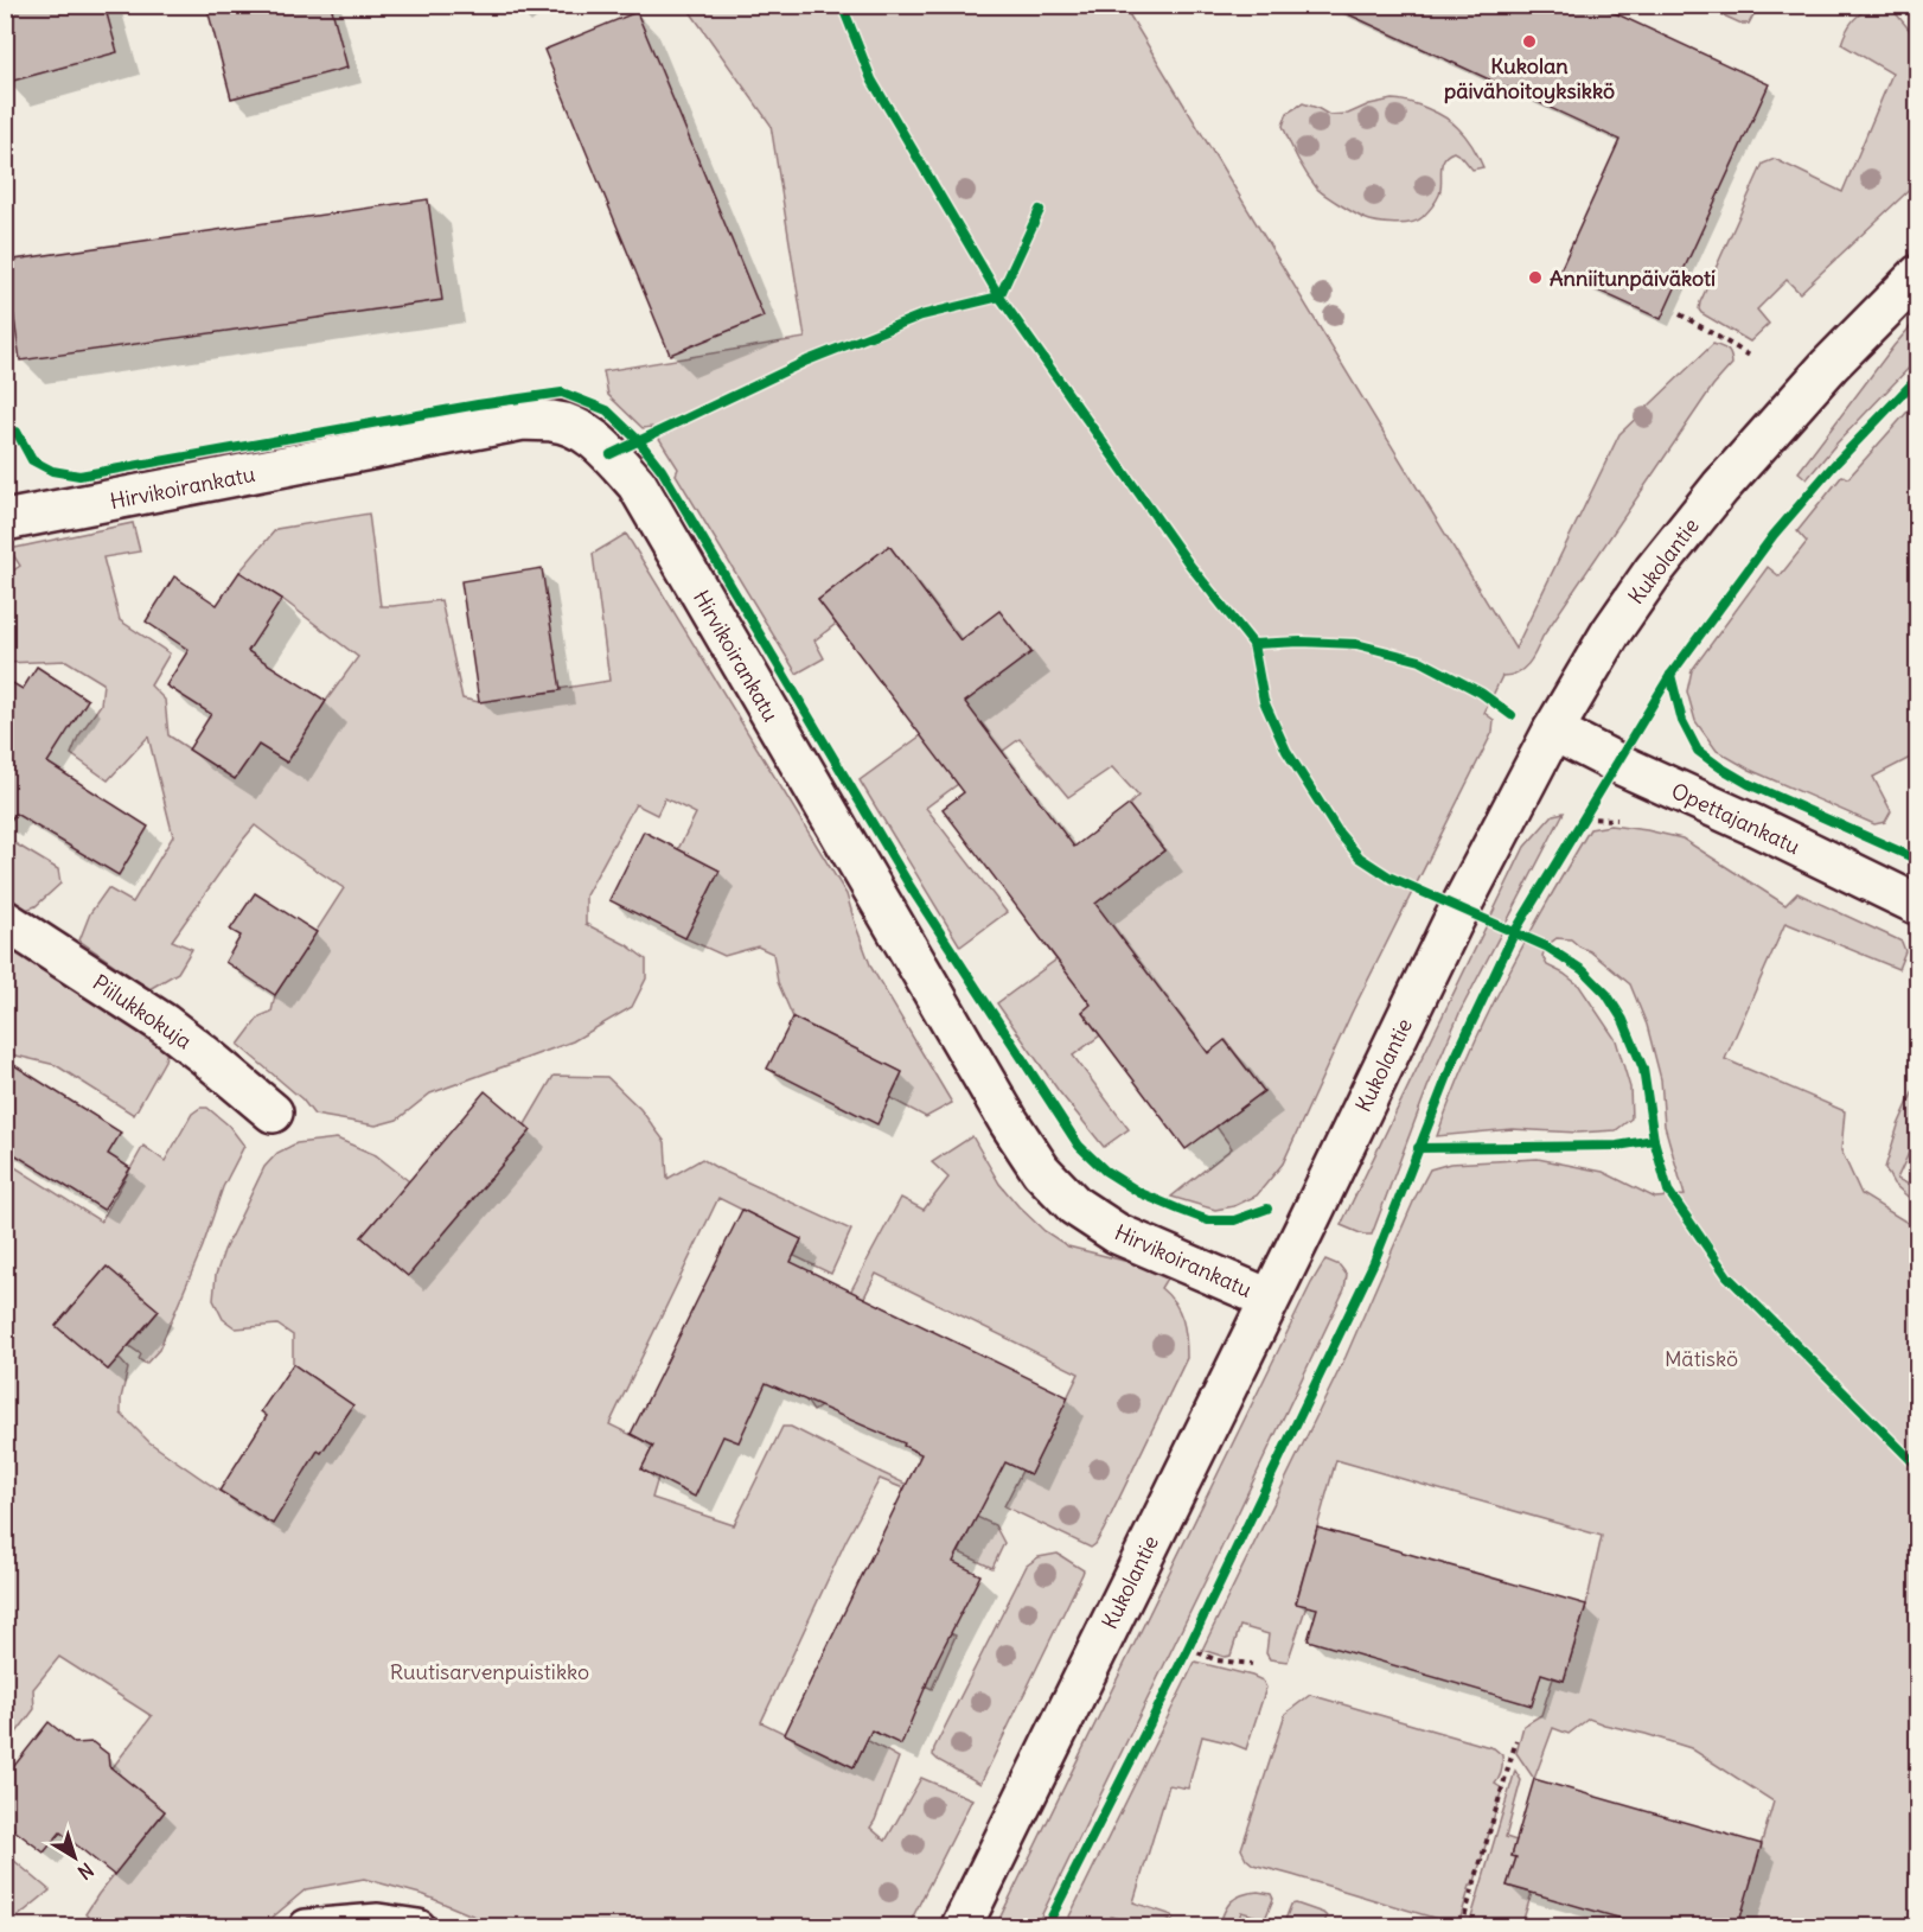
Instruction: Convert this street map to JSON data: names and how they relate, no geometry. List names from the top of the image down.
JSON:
{
  "streets": {
    "street": [
      "Hirvikoirankatu",
      "Kukolantie",
      "Opettajankatu",
      "Piilukkokuja"
    ]
  },
  "crossings": [
    ["Hirvikoirankatu", "Kukolantie"],
    ["Kukolantie", "Opettajankatu"]
  ],
  "parks": ["Mätiskö", "Ruutisarvenpuistikko"],
  "places": ["Kukolan päivähoitoyksikkö", "Anniitunpäiväkoti"],
  "north": "bottom right"
}
